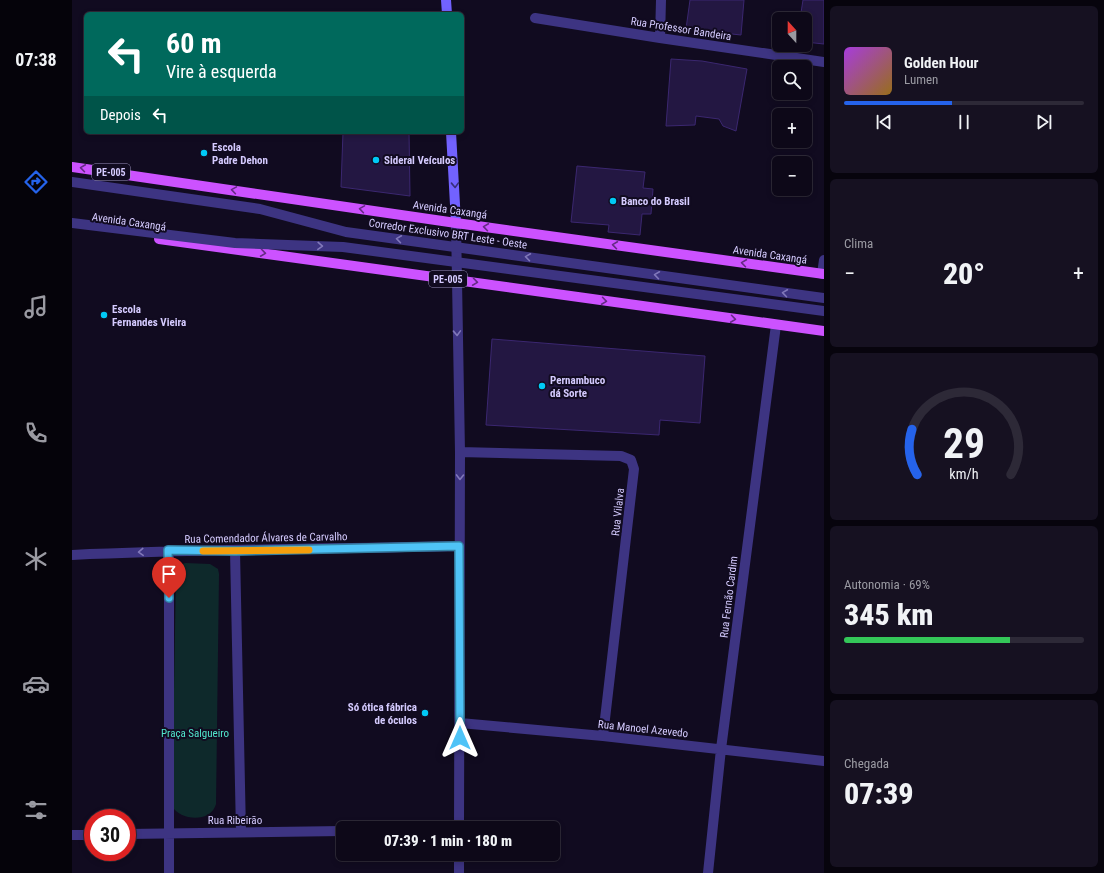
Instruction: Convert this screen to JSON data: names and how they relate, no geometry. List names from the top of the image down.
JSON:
{
  "streets": {
    "main road": ["PE-005", "Avenida Caxangá"],
    "street": [
      "Rua Professor Bandeira",
      "Corredor Exclusivo BRT Leste - Oeste",
      "Rua Vilalva",
      "Rua Comendador Álvares de Carvalho",
      "Rua Fernão Cardim",
      "Rua Manoel Azevedo",
      "Rua Ribeirão"
    ]
  },
  "crossings": [
    ["Avenida Caxangá", "Rua Fernão Cardim"],
    ["Rua Vilalva", "Rua Manoel Azevedo"],
    ["Rua Fernão Cardim", "Rua Manoel Azevedo"]
  ],
  "parks": ["Praça Salgueiro"],
  "places": [
    "Escola Padre Dehon",
    "Sideral Veículos",
    "Banco do Brasil",
    "Escola Fernandes Vieira",
    "Pernambuco dá Sorte",
    "Só ótica fábrica de óculos"
  ],
  "north": "top",
  "page": {
    "tabs": "07:38",
    "map_buttons": ["+", "−"],
    "turn": ["60 m", "Vire à esquerda"],
    "song": ["Golden Hour", "Lumen"],
    "then": "Depois",
    "tile": [
      "Clima",
      ["Autonomia · 69%", "345 km"],
      ["Chegada", "07:39"]
    ],
    "heat": ["−", "20°", "+"],
    "limit": "30",
    "trip": "07:39 · 1 min · 180 m",
    "gauge": ["29", "km/h"]
  }
}
